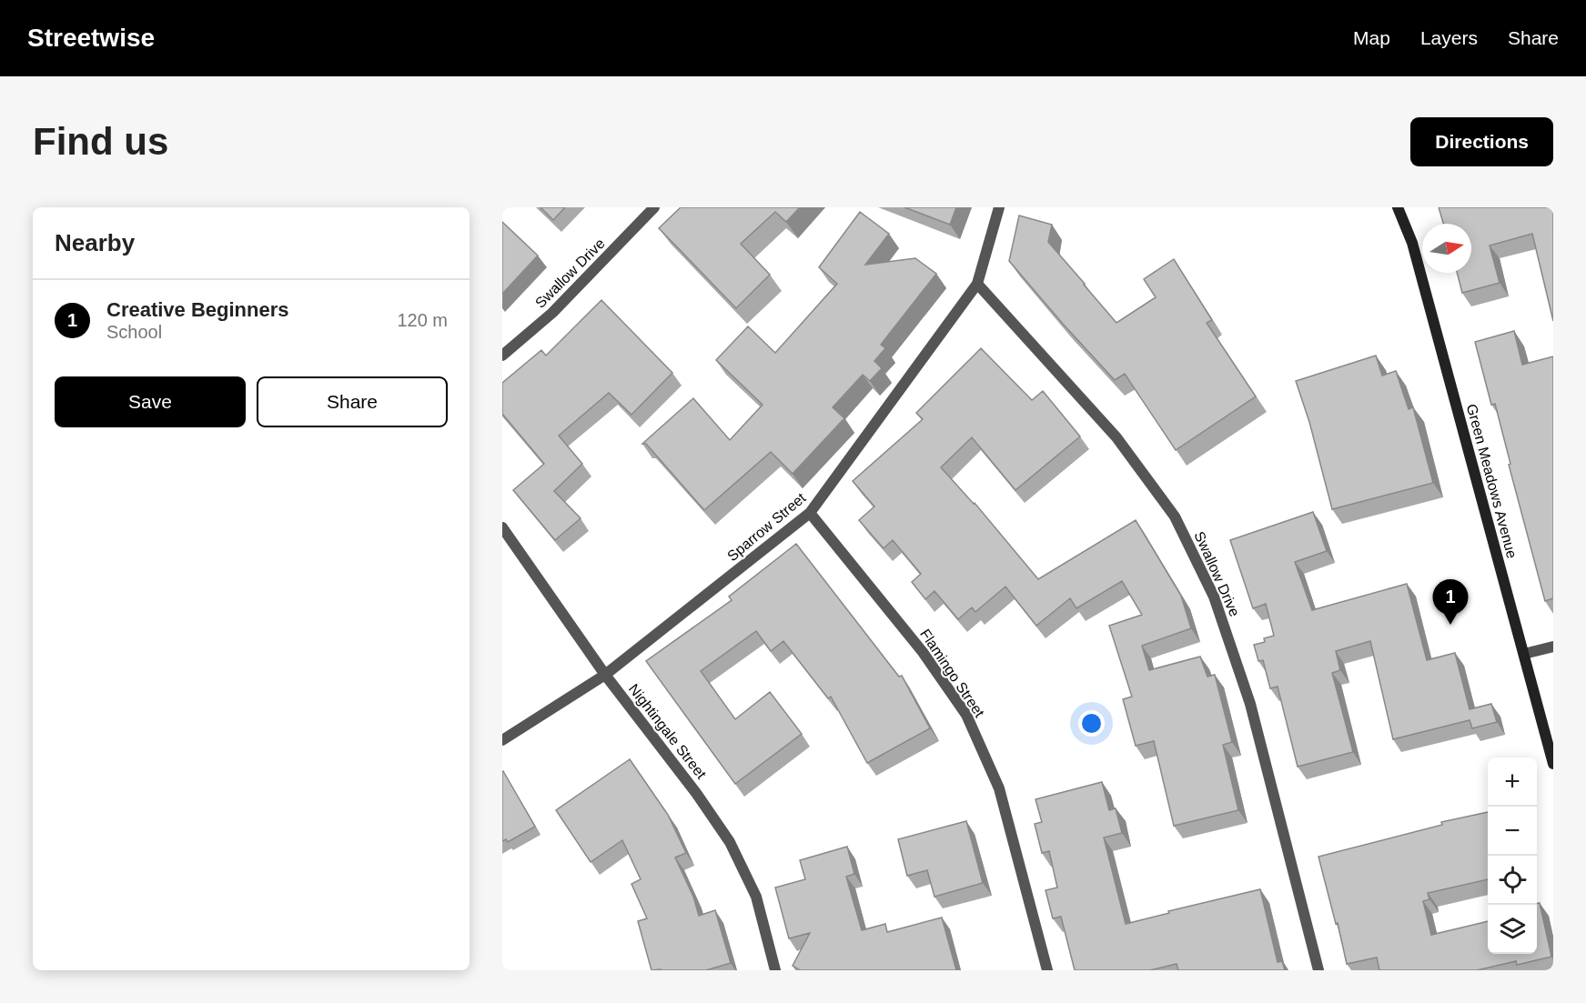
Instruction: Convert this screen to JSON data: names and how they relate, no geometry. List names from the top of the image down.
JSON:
{
  "streets": {
    "street": [
      "Swallow Drive",
      "Green Meadows Avenue",
      "Sparrow Street",
      "Flamingo Street",
      "Nightingale Street"
    ]
  },
  "crossings": [
    ["Swallow Drive", "Sparrow Street"],
    ["Sparrow Street", "Flamingo Street"],
    ["Sparrow Street", "Nightingale Street"]
  ],
  "north": "right",
  "page": {
    "header": "Streetwise",
    "nav": ["Map", "Layers", "Share"],
    "buttons": [
      "Directions",
      ["Save", "Share"]
    ],
    "title": "Find us",
    "heading": "Nearby",
    "list": [
      {
        "mark": "1",
        "name": "Creative Beginners",
        "note": "School",
        "value": "120 m"
      }
    ],
    "pins": "1",
    "map_buttons": ["+", "−"]
  }
}
